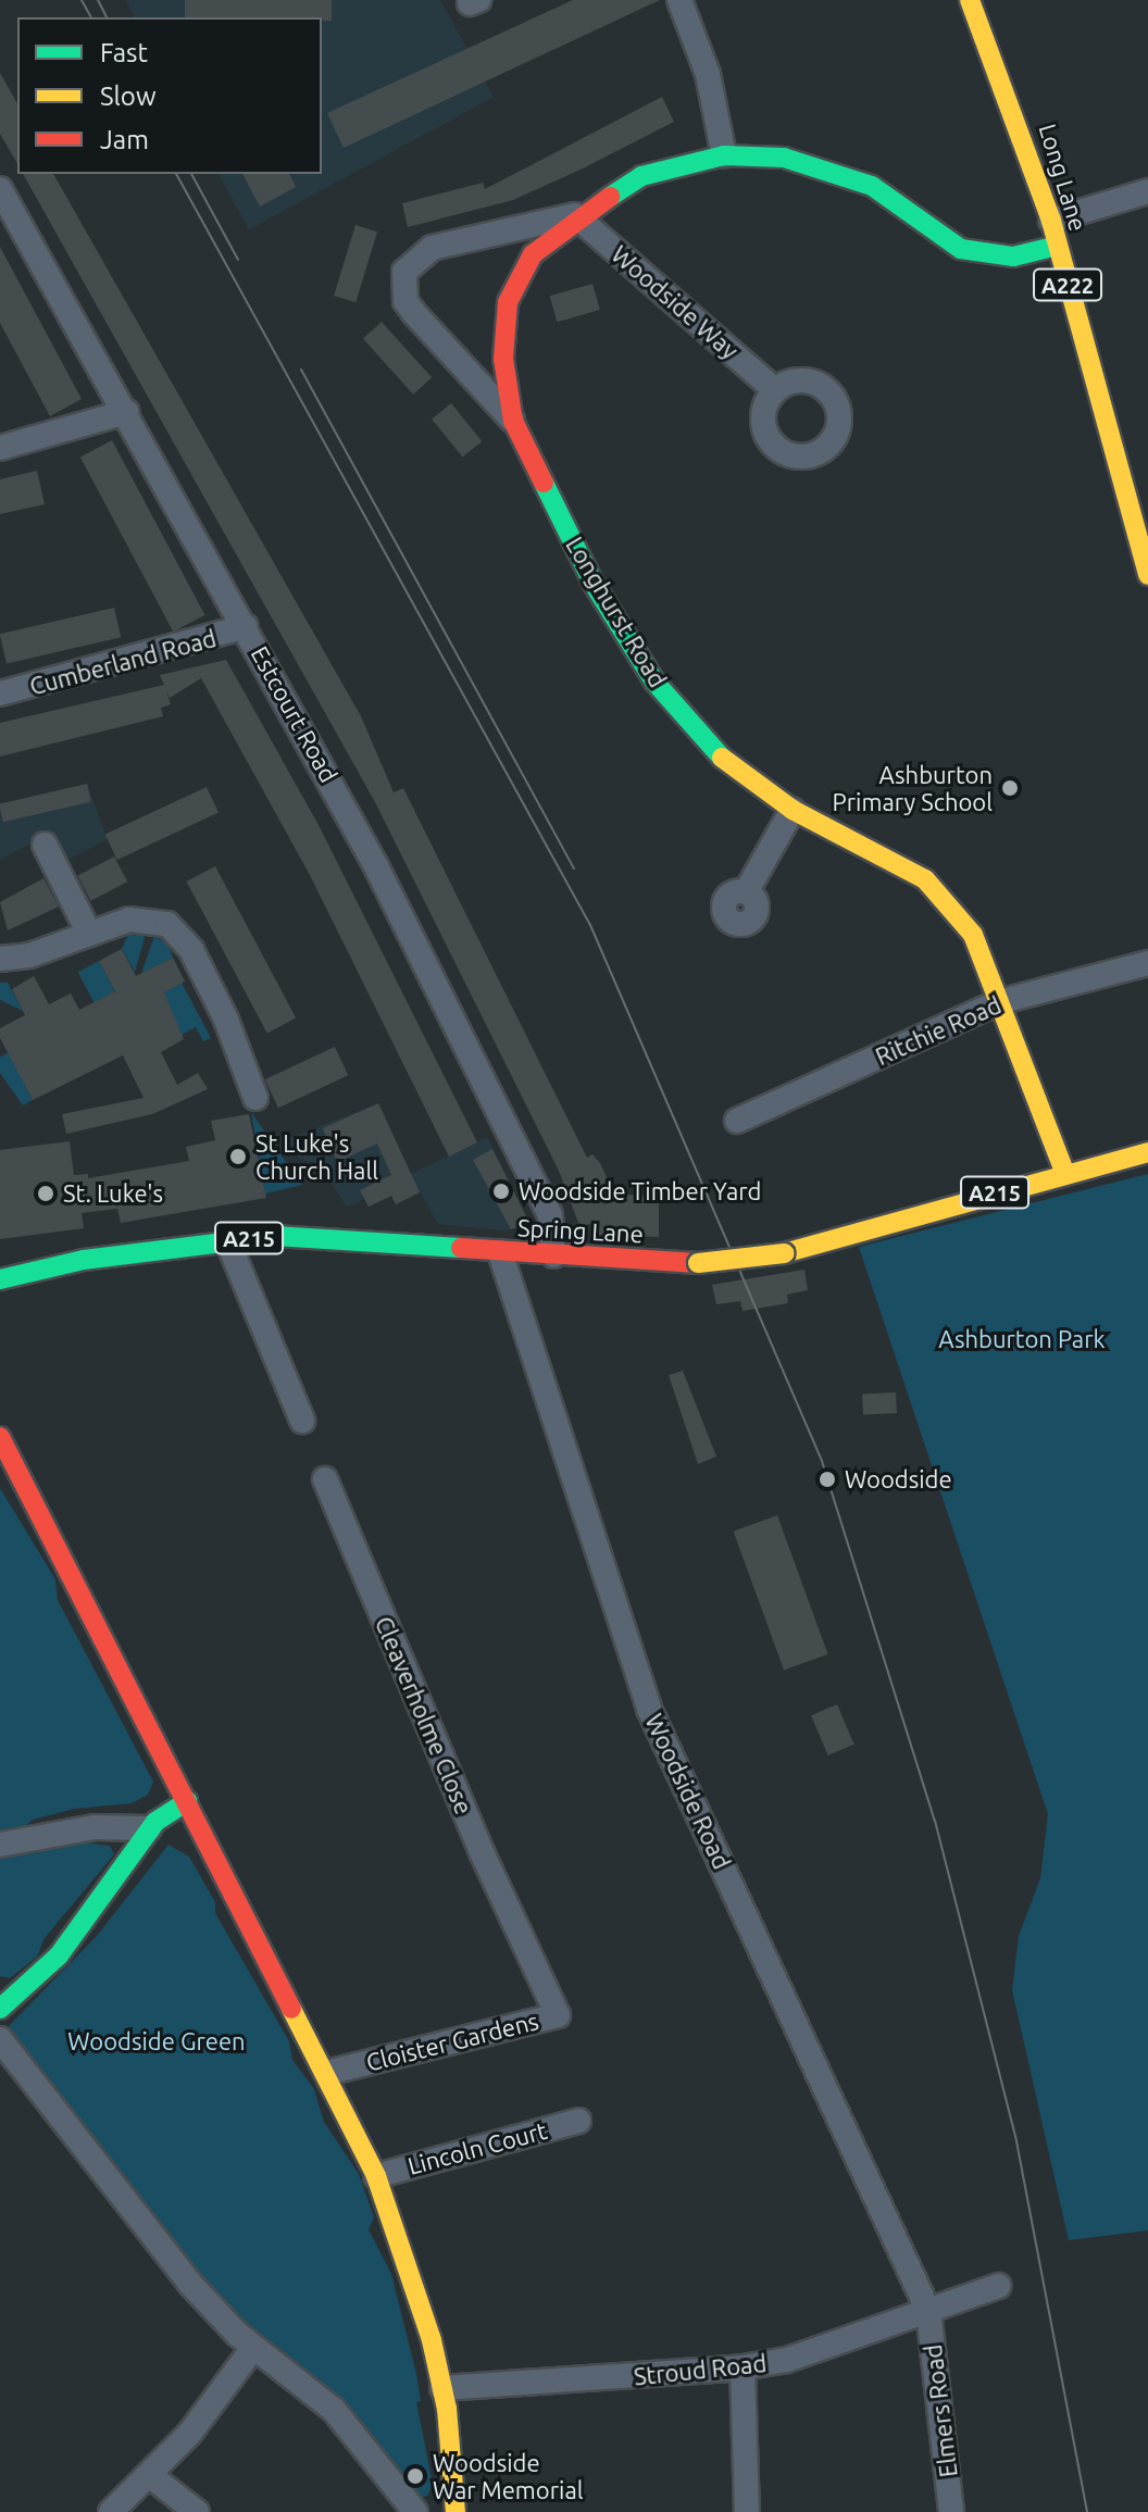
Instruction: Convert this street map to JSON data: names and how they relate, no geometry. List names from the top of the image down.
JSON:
{
  "streets": {
    "main road": [
      "Long Lane",
      "A222",
      "Longhurst Road",
      "A215",
      "Spring Lane"
    ],
    "street": [
      "Woodside Way",
      "Cumberland Road",
      "Estcourt Road",
      "Ritchie Road",
      "Cleaverholme Close",
      "Woodside Road",
      "Cloister Gardens",
      "Lincoln Court",
      "Stroud Road",
      "Elmers Road"
    ]
  },
  "crossings": [
    ["Long Lane", "Longhurst Road"],
    ["Woodside Way", "Longhurst Road"],
    ["Longhurst Road", "Ritchie Road"],
    ["Longhurst Road", "Spring Lane"],
    ["Cumberland Road", "Estcourt Road"],
    ["Estcourt Road", "Spring Lane"],
    ["Spring Lane", "Woodside Road"],
    ["Cleaverholme Close", "Cloister Gardens"],
    ["Woodside Road", "Stroud Road"],
    ["Woodside Road", "Elmers Road"],
    ["Stroud Road", "Elmers Road"]
  ],
  "parks": ["Ashburton Park", "Woodside Green"],
  "places": [
    "Ashburton Primary School",
    "St Luke's Church Hall",
    "Woodside Timber Yard",
    "St. Luke's",
    "Woodside",
    "Woodside War Memorial"
  ],
  "legend": ["Fast", "Slow", "Jam"]
}
